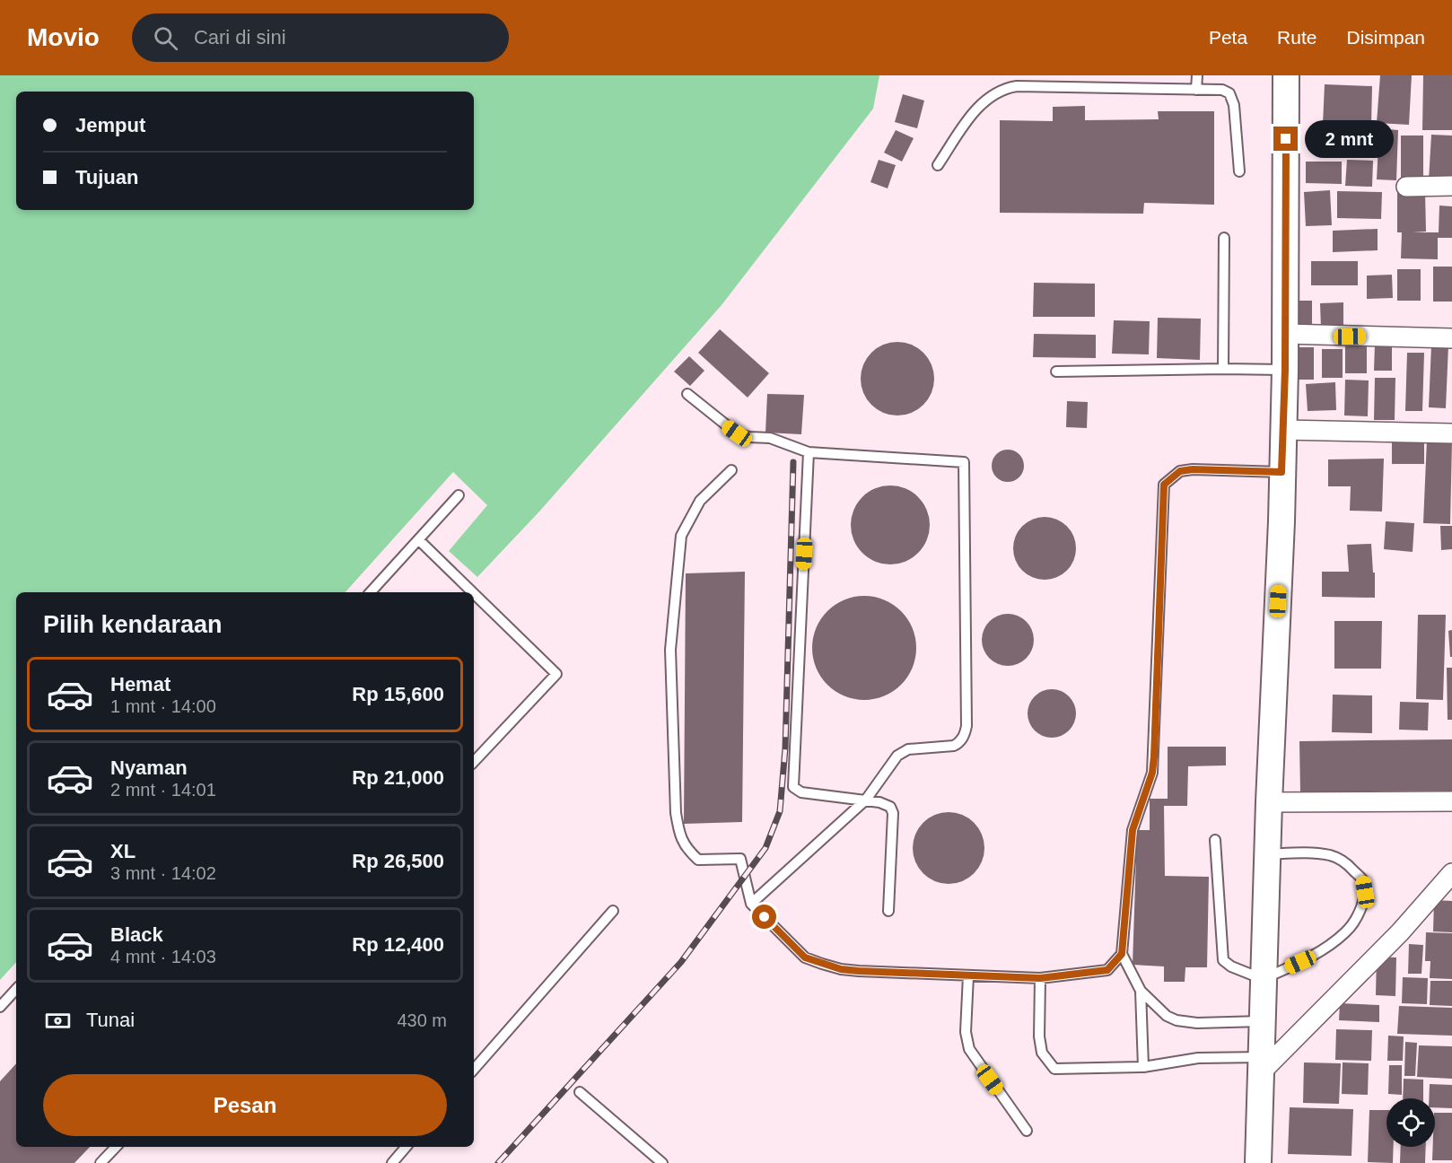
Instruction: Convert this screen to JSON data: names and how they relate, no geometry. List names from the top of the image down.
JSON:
{
  "page": {
    "header": "Movio",
    "search": "Cari di sini",
    "nav": ["Peta", "Rute", "Disimpan"],
    "banner": ["Jemput", "Tujuan"],
    "bubble": "2 mnt",
    "heading": "Pilih kendaraan",
    "list": [
      {
        "name": "Hemat",
        "note": "1 mnt · 14:00",
        "value": "Rp 15,600"
      },
      {
        "name": "Nyaman",
        "note": "2 mnt · 14:01",
        "value": "Rp 21,000"
      },
      {
        "name": "XL",
        "note": "3 mnt · 14:02",
        "value": "Rp 26,500"
      },
      {
        "name": "Black",
        "note": "4 mnt · 14:03",
        "value": "Rp 12,400"
      }
    ],
    "pay": ["Tunai", "430 m"],
    "buttons": "Pesan"
  }
}
